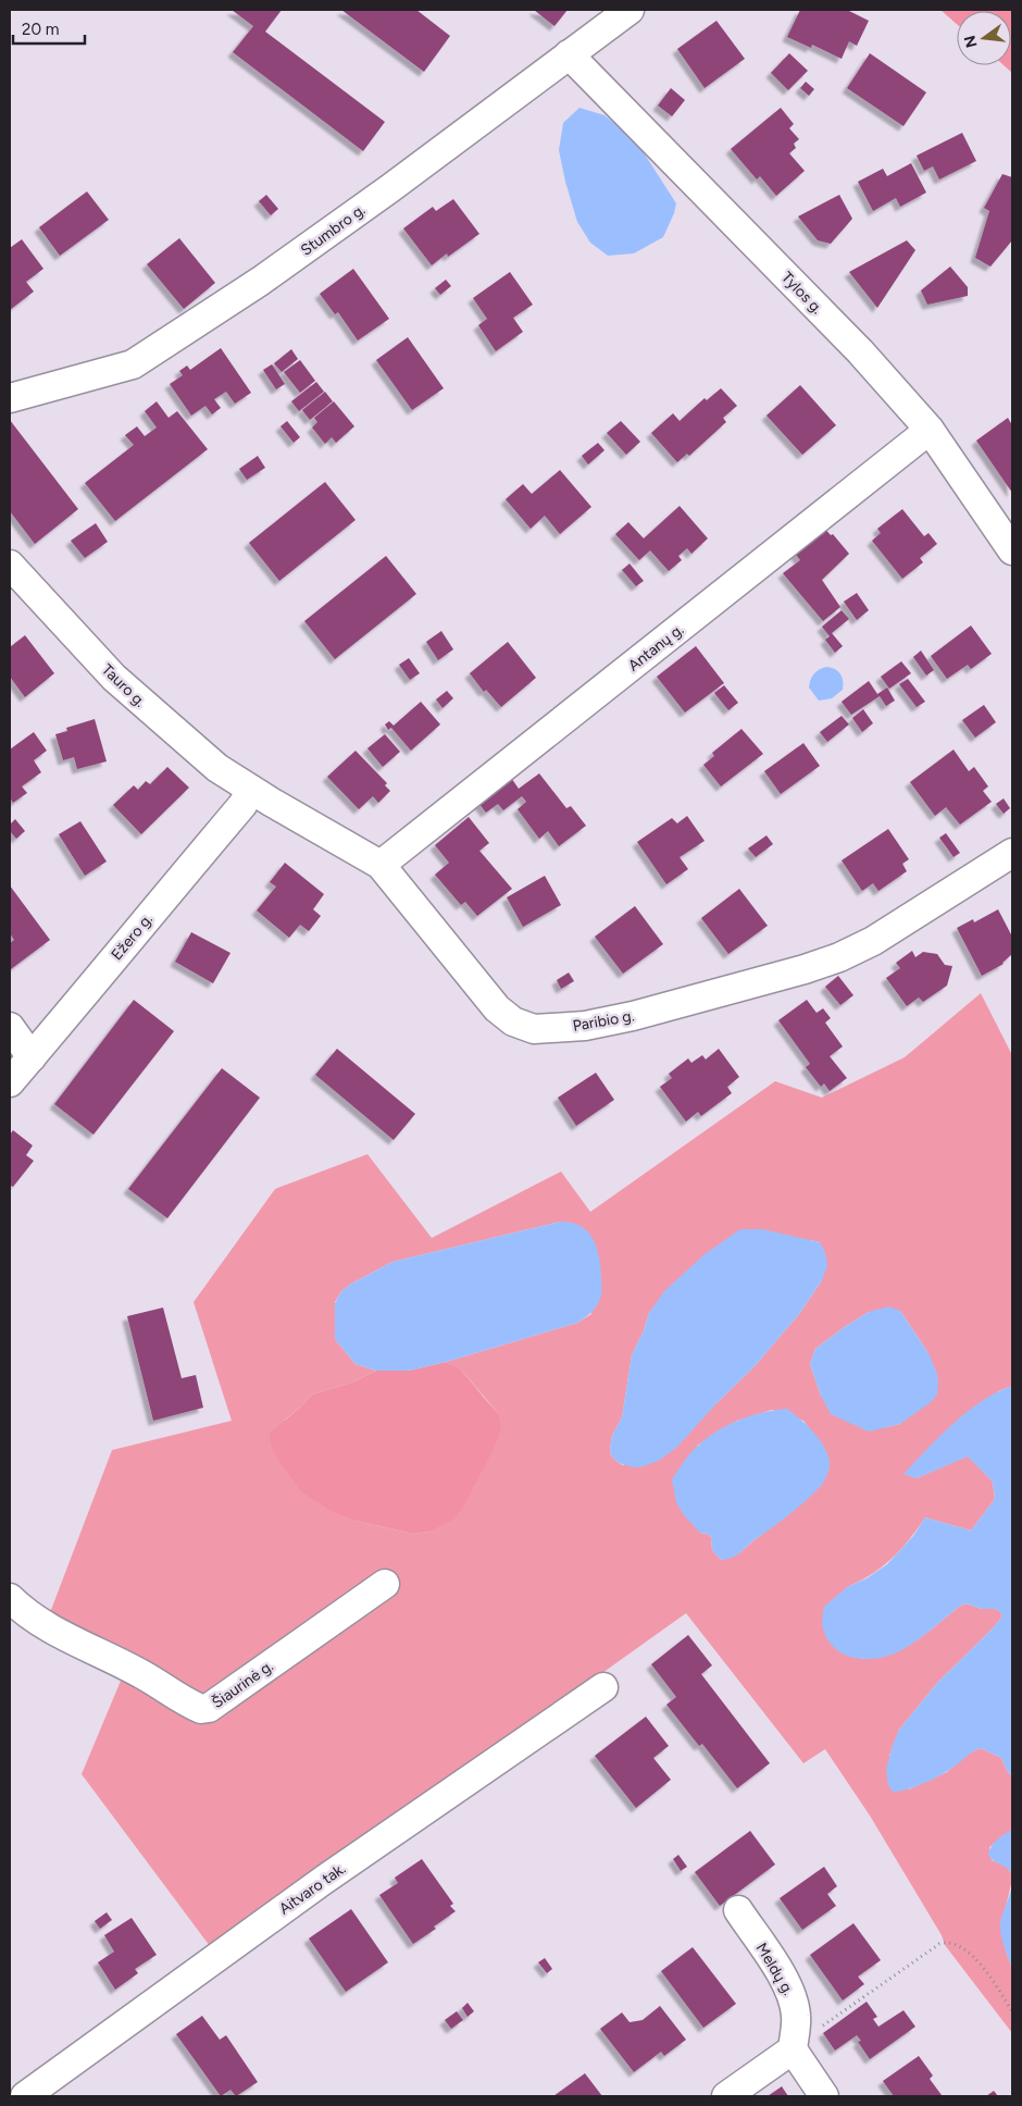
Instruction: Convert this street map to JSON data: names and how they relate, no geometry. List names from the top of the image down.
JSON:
{
  "streets": {
    "street": [
      "Stumbro g.",
      "Tylos g.",
      "Antanų g.",
      "Tauro g.",
      "Ežero g.",
      "Paribio g.",
      "Šiaurinė g.",
      "Aitvaro tak.",
      "Meldų g."
    ]
  },
  "crossings": [
    ["Stumbro g.", "Tylos g."],
    ["Tylos g.", "Antanų g."],
    ["Antanų g.", "Paribio g."],
    ["Tauro g.", "Ežero g."],
    ["Tauro g.", "Paribio g."],
    ["Ežero g.", "Paribio g."]
  ],
  "scale_bar": "20 m",
  "north": "left"
}
